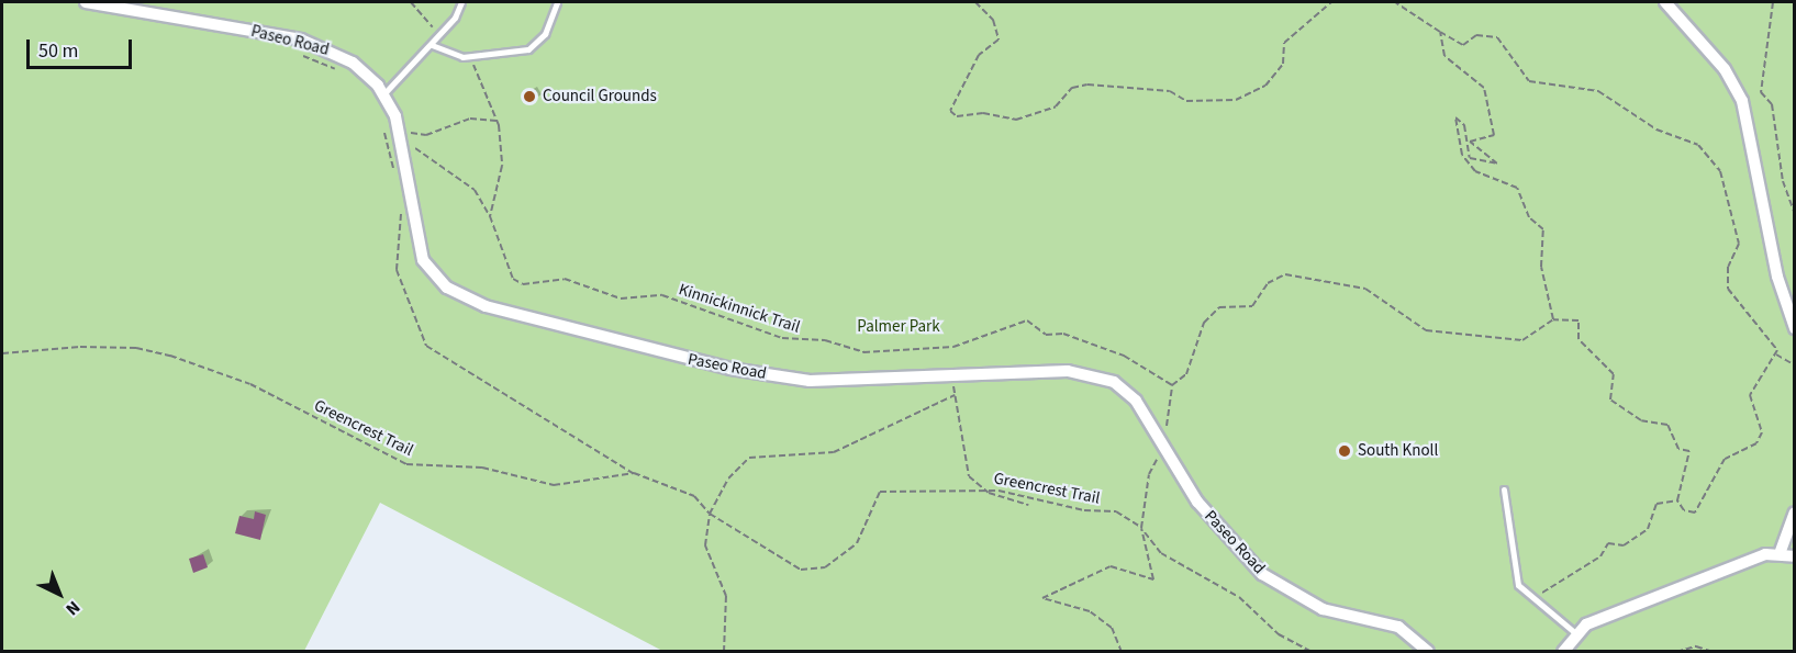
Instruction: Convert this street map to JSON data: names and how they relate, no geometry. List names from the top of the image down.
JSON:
{
  "streets": {
    "street": ["Paseo Road"],
    "path": ["Kinnickinnick Trail", "Greencrest Trail"]
  },
  "parks": ["Palmer Park"],
  "places": ["Council Grounds", "South Knoll"],
  "scale_bar": "50 m",
  "north": "bottom right"
}
